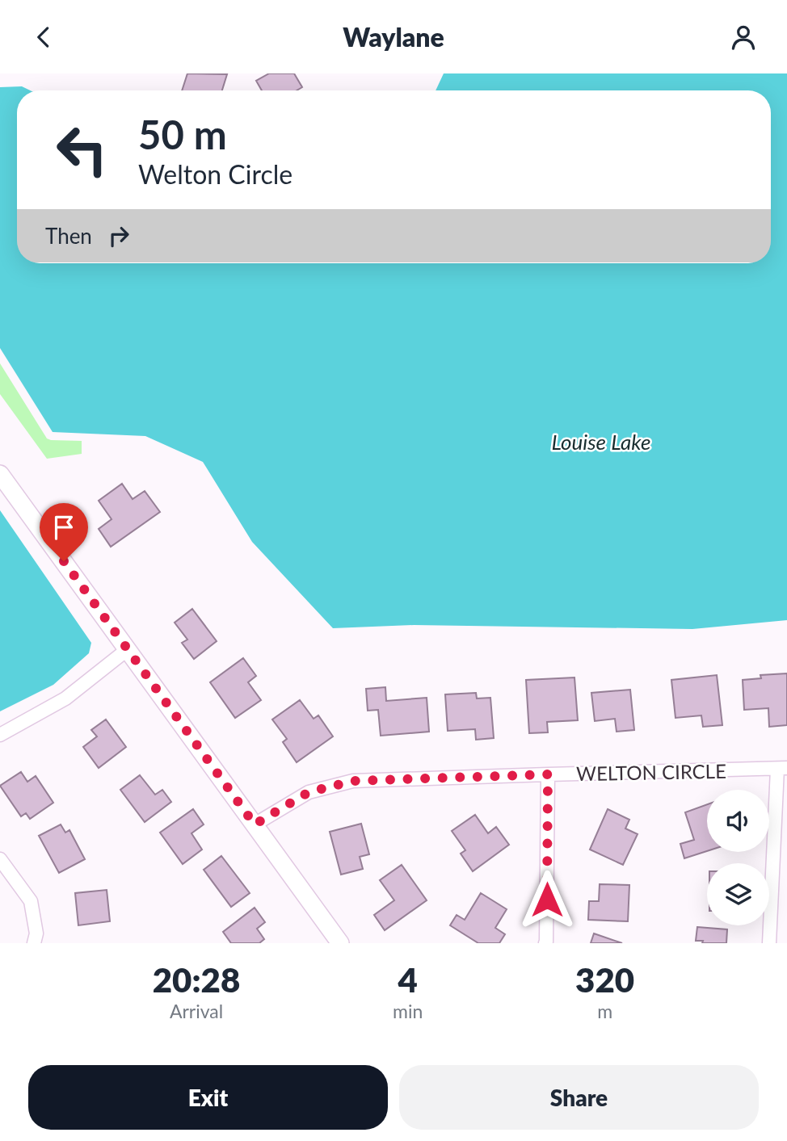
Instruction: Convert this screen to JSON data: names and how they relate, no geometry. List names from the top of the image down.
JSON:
{
  "streets": {
    "street": ["WELTON CIRCLE"]
  },
  "water": ["Louise Lake"],
  "page": {
    "header": "Waylane",
    "turn": ["50 m", "Welton Circle"],
    "then": "Then",
    "eta": [
      "20:28",
      "Arrival",
      "4",
      "min",
      "320",
      "m"
    ],
    "buttons": ["Exit", "Share"]
  }
}
